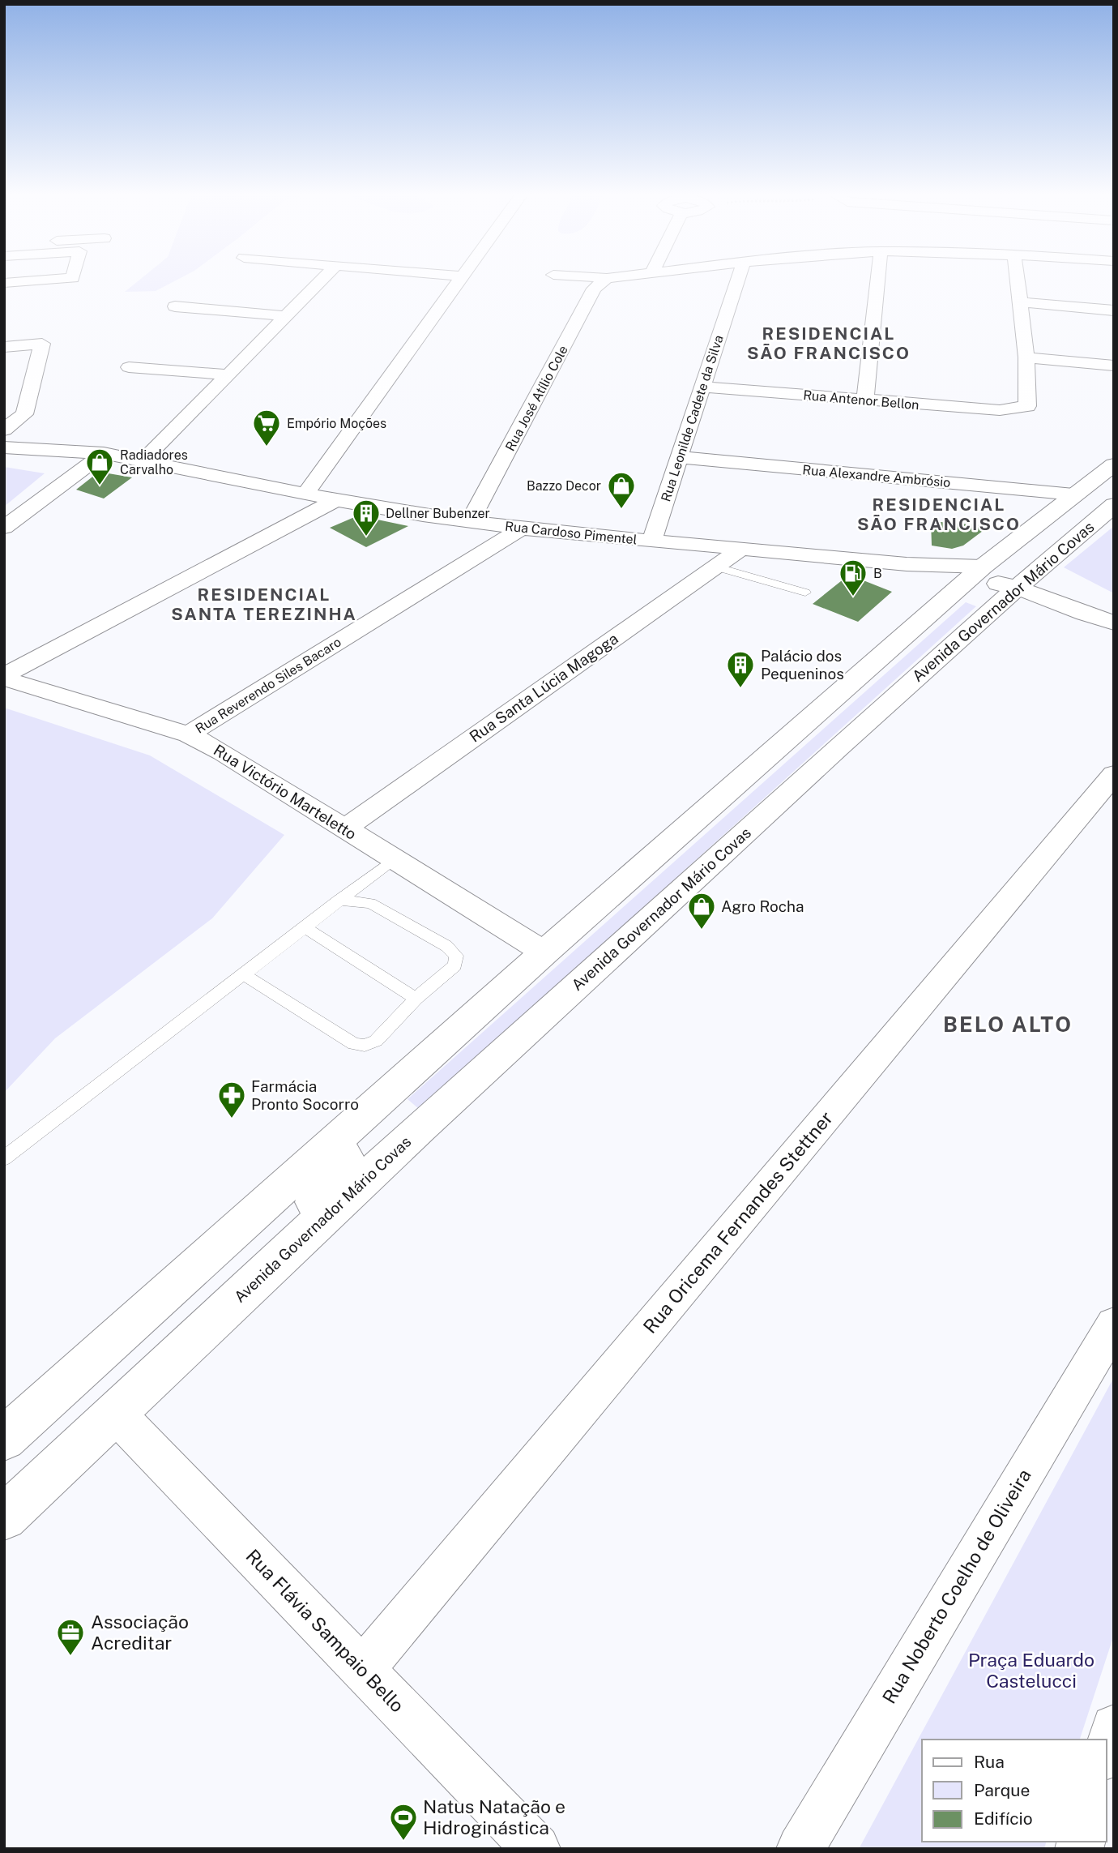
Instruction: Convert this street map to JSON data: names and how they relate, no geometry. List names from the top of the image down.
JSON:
{
  "streets": {
    "main road": ["Rua Cardoso Pimentel", "Avenida Governador Mário Covas"],
    "street": [
      "Rua José Atílio Cole",
      "Rua Antenor Bellon",
      "Rua Leonilde Cadete da Silva",
      "Rua Alexandre Ambrósio",
      "Rua Reverendo Siles Bacaro",
      "Rua Santa Lúcia Magoga",
      "Rua Victório Marteletto",
      "Rua Oricema Fernandes Stettner",
      "Rua Noberto Coelho de Oliveira",
      "Rua Flávia Sampaio Bello"
    ]
  },
  "crossings": [
    ["Rua José Atílio Cole", "Rua Cardoso Pimentel"],
    ["Rua Antenor Bellon", "Rua Leonilde Cadete da Silva"],
    ["Rua Leonilde Cadete da Silva", "Rua Alexandre Ambrósio"],
    ["Rua Leonilde Cadete da Silva", "Rua Cardoso Pimentel"],
    ["Rua Cardoso Pimentel", "Avenida Governador Mário Covas"],
    ["Rua Cardoso Pimentel", "Rua Reverendo Siles Bacaro"],
    ["Rua Cardoso Pimentel", "Rua Santa Lúcia Magoga"],
    ["Avenida Governador Mário Covas", "Rua Flávia Sampaio Bello"],
    ["Rua Reverendo Siles Bacaro", "Rua Victório Marteletto"],
    ["Rua Santa Lúcia Magoga", "Rua Victório Marteletto"],
    ["Rua Oricema Fernandes Stettner", "Rua Flávia Sampaio Bello"]
  ],
  "districts": [
    "RESIDENCIAL SÃO FRANCISCO",
    "RESIDENCIAL SÃO FRANCISCO",
    "RESIDENCIAL SANTA TEREZINHA",
    "BELO ALTO"
  ],
  "parks": ["Praça Eduardo Castelucci"],
  "places": {
    "supermarket": ["Empório Moções"],
    "shop": ["Radiadores Carvalho", "Bazzo Decor", "Agro Rocha"],
    "building": ["Dellner Bubenzer", "Palácio dos Pequeninos"],
    "fuel station": ["B"],
    "pharmacy": ["Farmácia Pronto Socorro"],
    "office": ["Associação Acreditar"],
    "sports": ["Natus Natação e Hidroginástica"]
  },
  "legend": ["Rua", "Parque", "Edifício"]
}
